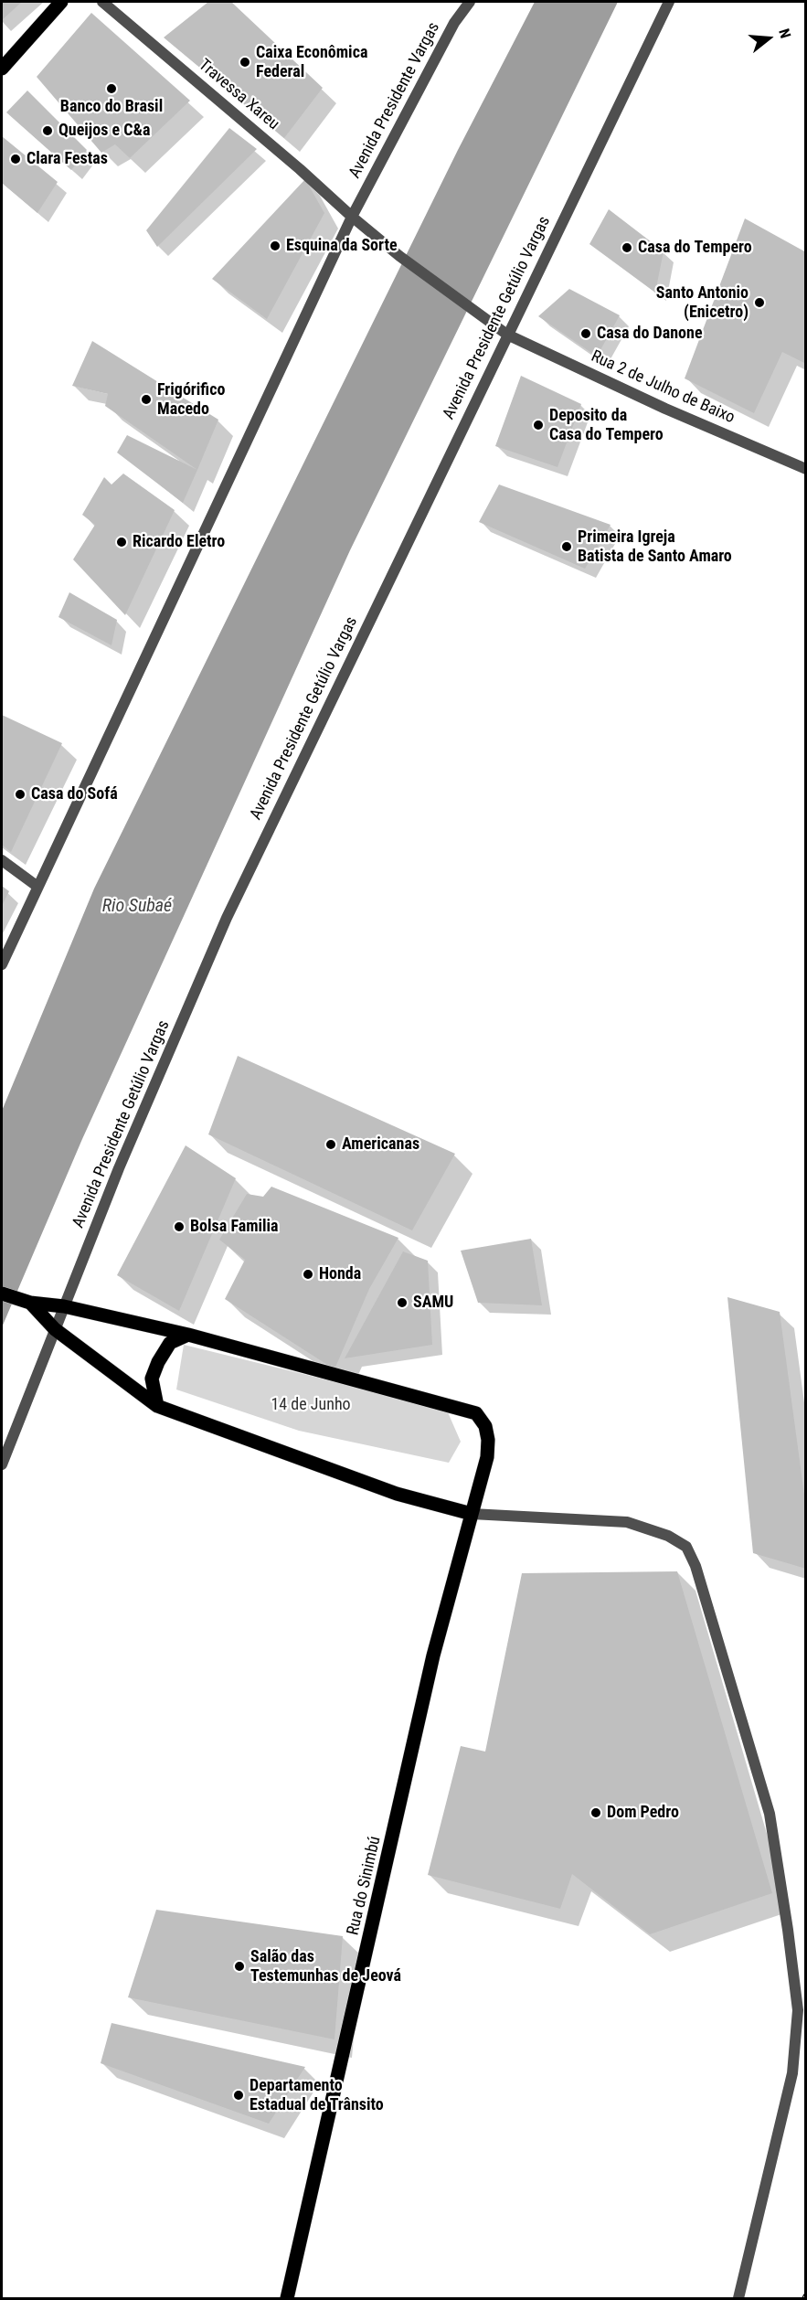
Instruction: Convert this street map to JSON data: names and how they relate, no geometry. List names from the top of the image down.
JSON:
{
  "streets": {
    "main road": ["Rua do Sinimbú"],
    "street": [
      "Travessa Xareu",
      "Avenida Presidente Vargas",
      "Avenida Presidente Getúlio Vargas",
      "Rua 2 de Julho de Baixo"
    ]
  },
  "crossings": [
    ["Travessa Xareu", "Avenida Presidente Vargas"],
    ["Travessa Xareu", "Rua 2 de Julho de Baixo"],
    ["Avenida Presidente Getúlio Vargas", "Rua 2 de Julho de Baixo"]
  ],
  "water": ["Rio Subaé"],
  "parks": ["14 de Junho"],
  "places": [
    "Caixa Econômica Federal",
    "Banco do Brasil",
    "Queijos e C&a",
    "Clara Festas",
    "Esquina da Sorte",
    "Casa do Tempero",
    "Santo Antonio (Enicetro)",
    "Casa do Danone",
    "Frigórifico Macedo",
    "Deposito da Casa do Tempero",
    "Ricardo Eletro",
    "Primeira Igreja Batista de Santo Amaro",
    "Casa do Sofá",
    "Americanas",
    "Bolsa Familia",
    "Honda",
    "SAMU",
    "Dom Pedro",
    "Salão das Testemunhas de Jeová",
    "Departamento Estadual de Trânsito"
  ],
  "north": "right"
}
